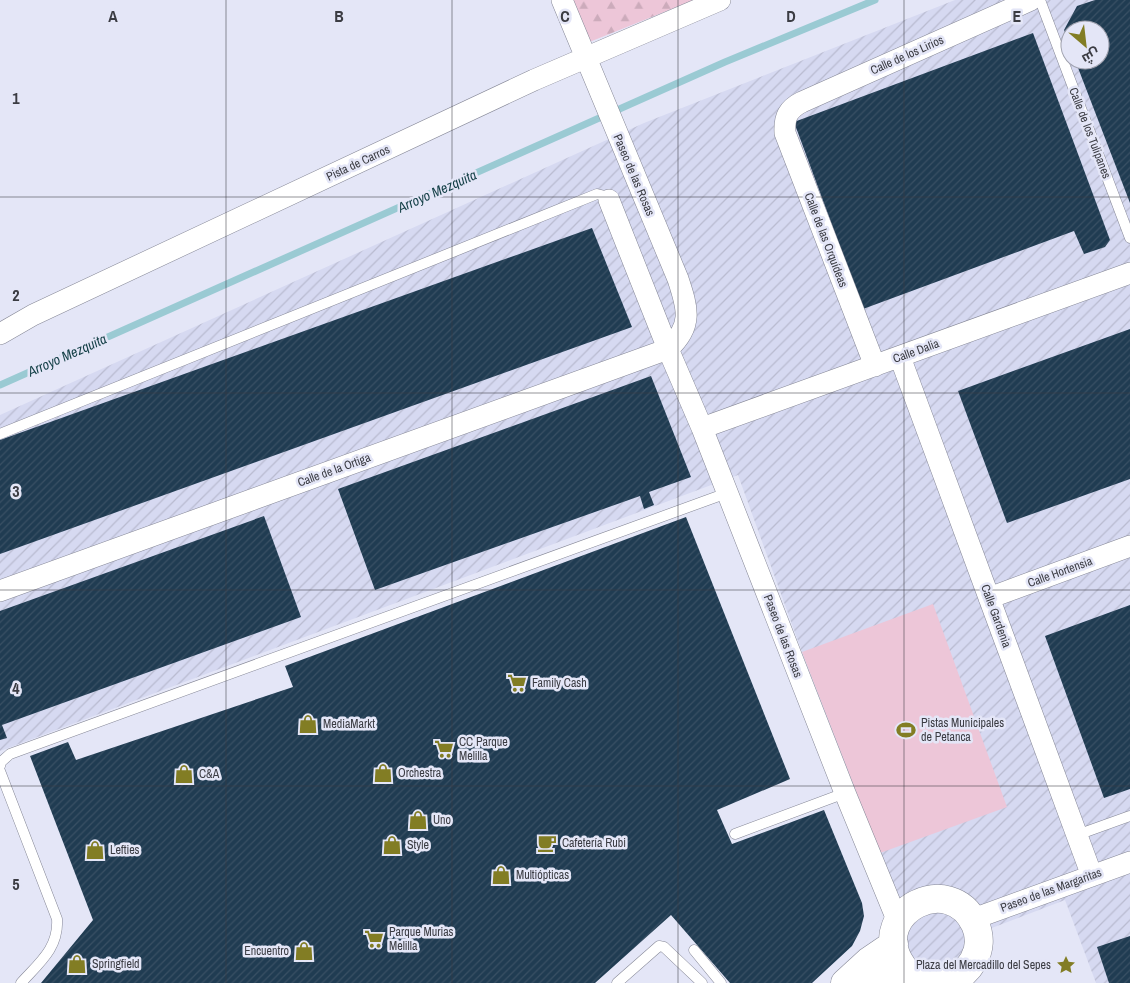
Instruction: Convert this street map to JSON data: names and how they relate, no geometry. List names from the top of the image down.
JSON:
{
  "streets": {
    "street": [
      "Calle de los Lirios",
      "Pista de Carros",
      "Paseo de las Rosas",
      "Calle de las Orquídeas",
      "Calle Dalia",
      "Calle de la Ortiga",
      "Calle Hortensia",
      "Calle Gardenia",
      "Paseo de las Margaritas"
    ],
    "lane": ["Calle de los Tulipanes"]
  },
  "crossings": [
    ["Calle de los Lirios", "Calle de las Orquídeas"],
    ["Pista de Carros", "Paseo de las Rosas"],
    ["Paseo de las Rosas", "Calle Dalia"],
    ["Paseo de las Rosas", "Calle de la Ortiga"],
    ["Calle de las Orquídeas", "Calle Dalia"],
    ["Calle Dalia", "Calle Gardenia"],
    ["Calle Hortensia", "Calle Gardenia"],
    ["Calle Gardenia", "Paseo de las Margaritas"]
  ],
  "water": ["Arroyo Mezquita"],
  "places": {
    "supermarket": ["Family Cash", "CC Parque Melilla", "Parque Murias Melilla"],
    "shop": [
      "MediaMarkt",
      "Orchestra",
      "C&A",
      "Uno",
      "Style",
      "Lefties",
      "Multiópticas",
      "Encuentro",
      "Springfield"
    ],
    "sports": ["Pistas Municipales de Petanca"],
    "cafe": ["Cafetería Rubi"],
    "place": ["Plaza del Mercadillo del Sepes"]
  },
  "north": "bottom right",
  "grid": {
    "columns": [
      "A",
      "B",
      "C",
      "D",
      "E"
    ],
    "rows": [
      "1",
      "2",
      "3",
      "4",
      "5"
    ]
  }
}
